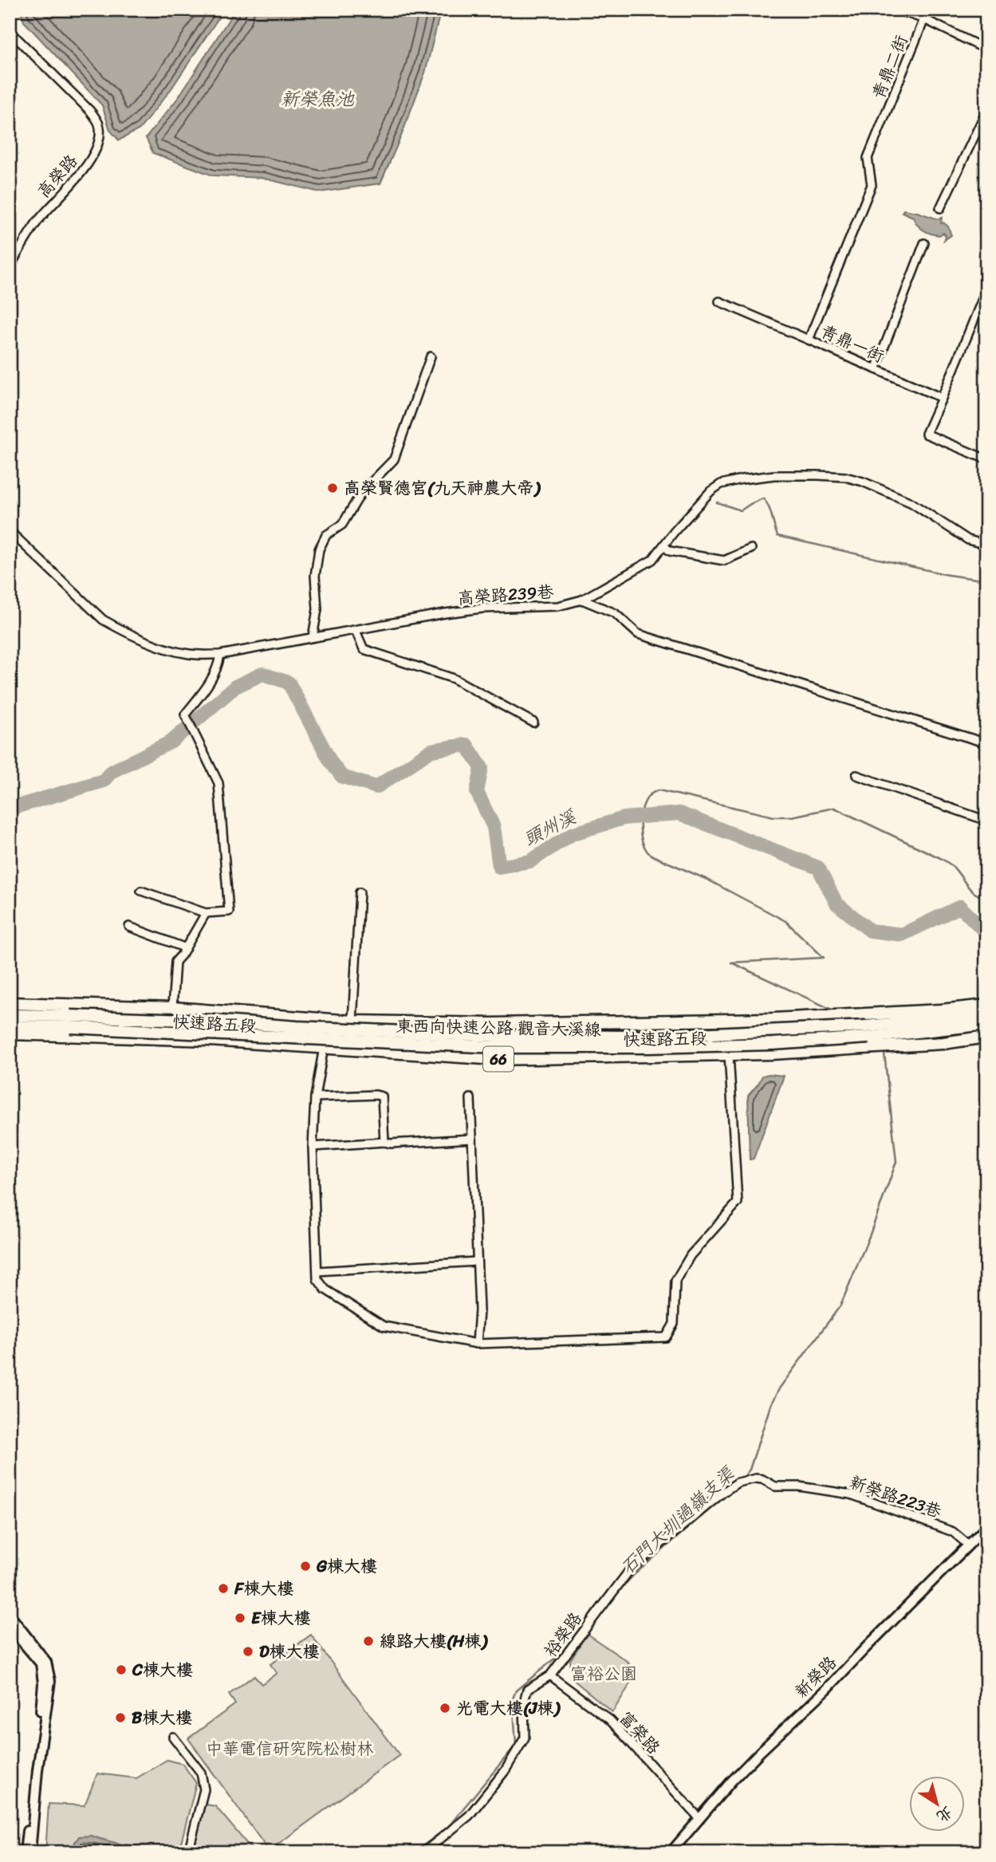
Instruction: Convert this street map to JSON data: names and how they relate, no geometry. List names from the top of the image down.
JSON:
{
  "streets": {
    "main road": ["快速路五段", "東西向快速公路 觀音大溪線", "66"],
    "street": [
      "青鼎二街",
      "高榮路",
      "青鼎一街",
      "高榮路239巷",
      "新榮路223巷",
      "裕榮路",
      "新榮路",
      "富榮路"
    ]
  },
  "crossings": [
    ["青鼎二街", "青鼎一街"],
    ["新榮路223巷", "裕榮路"],
    ["新榮路223巷", "新榮路"],
    ["裕榮路", "富榮路"],
    ["新榮路", "富榮路"]
  ],
  "water": ["新榮魚池", "頭州溪", "石門大圳過嶺支渠"],
  "parks": ["富裕公園", "中華電信研究院松樹林"],
  "places": [
    "高榮賢德宮(九天神農大帝)",
    "G棟大樓",
    "F棟大樓",
    "E棟大樓",
    "線路大樓(H棟)",
    "D棟大樓",
    "C棟大樓",
    "光電大樓(J棟)",
    "B棟大樓"
  ],
  "north": "bottom right"
}
